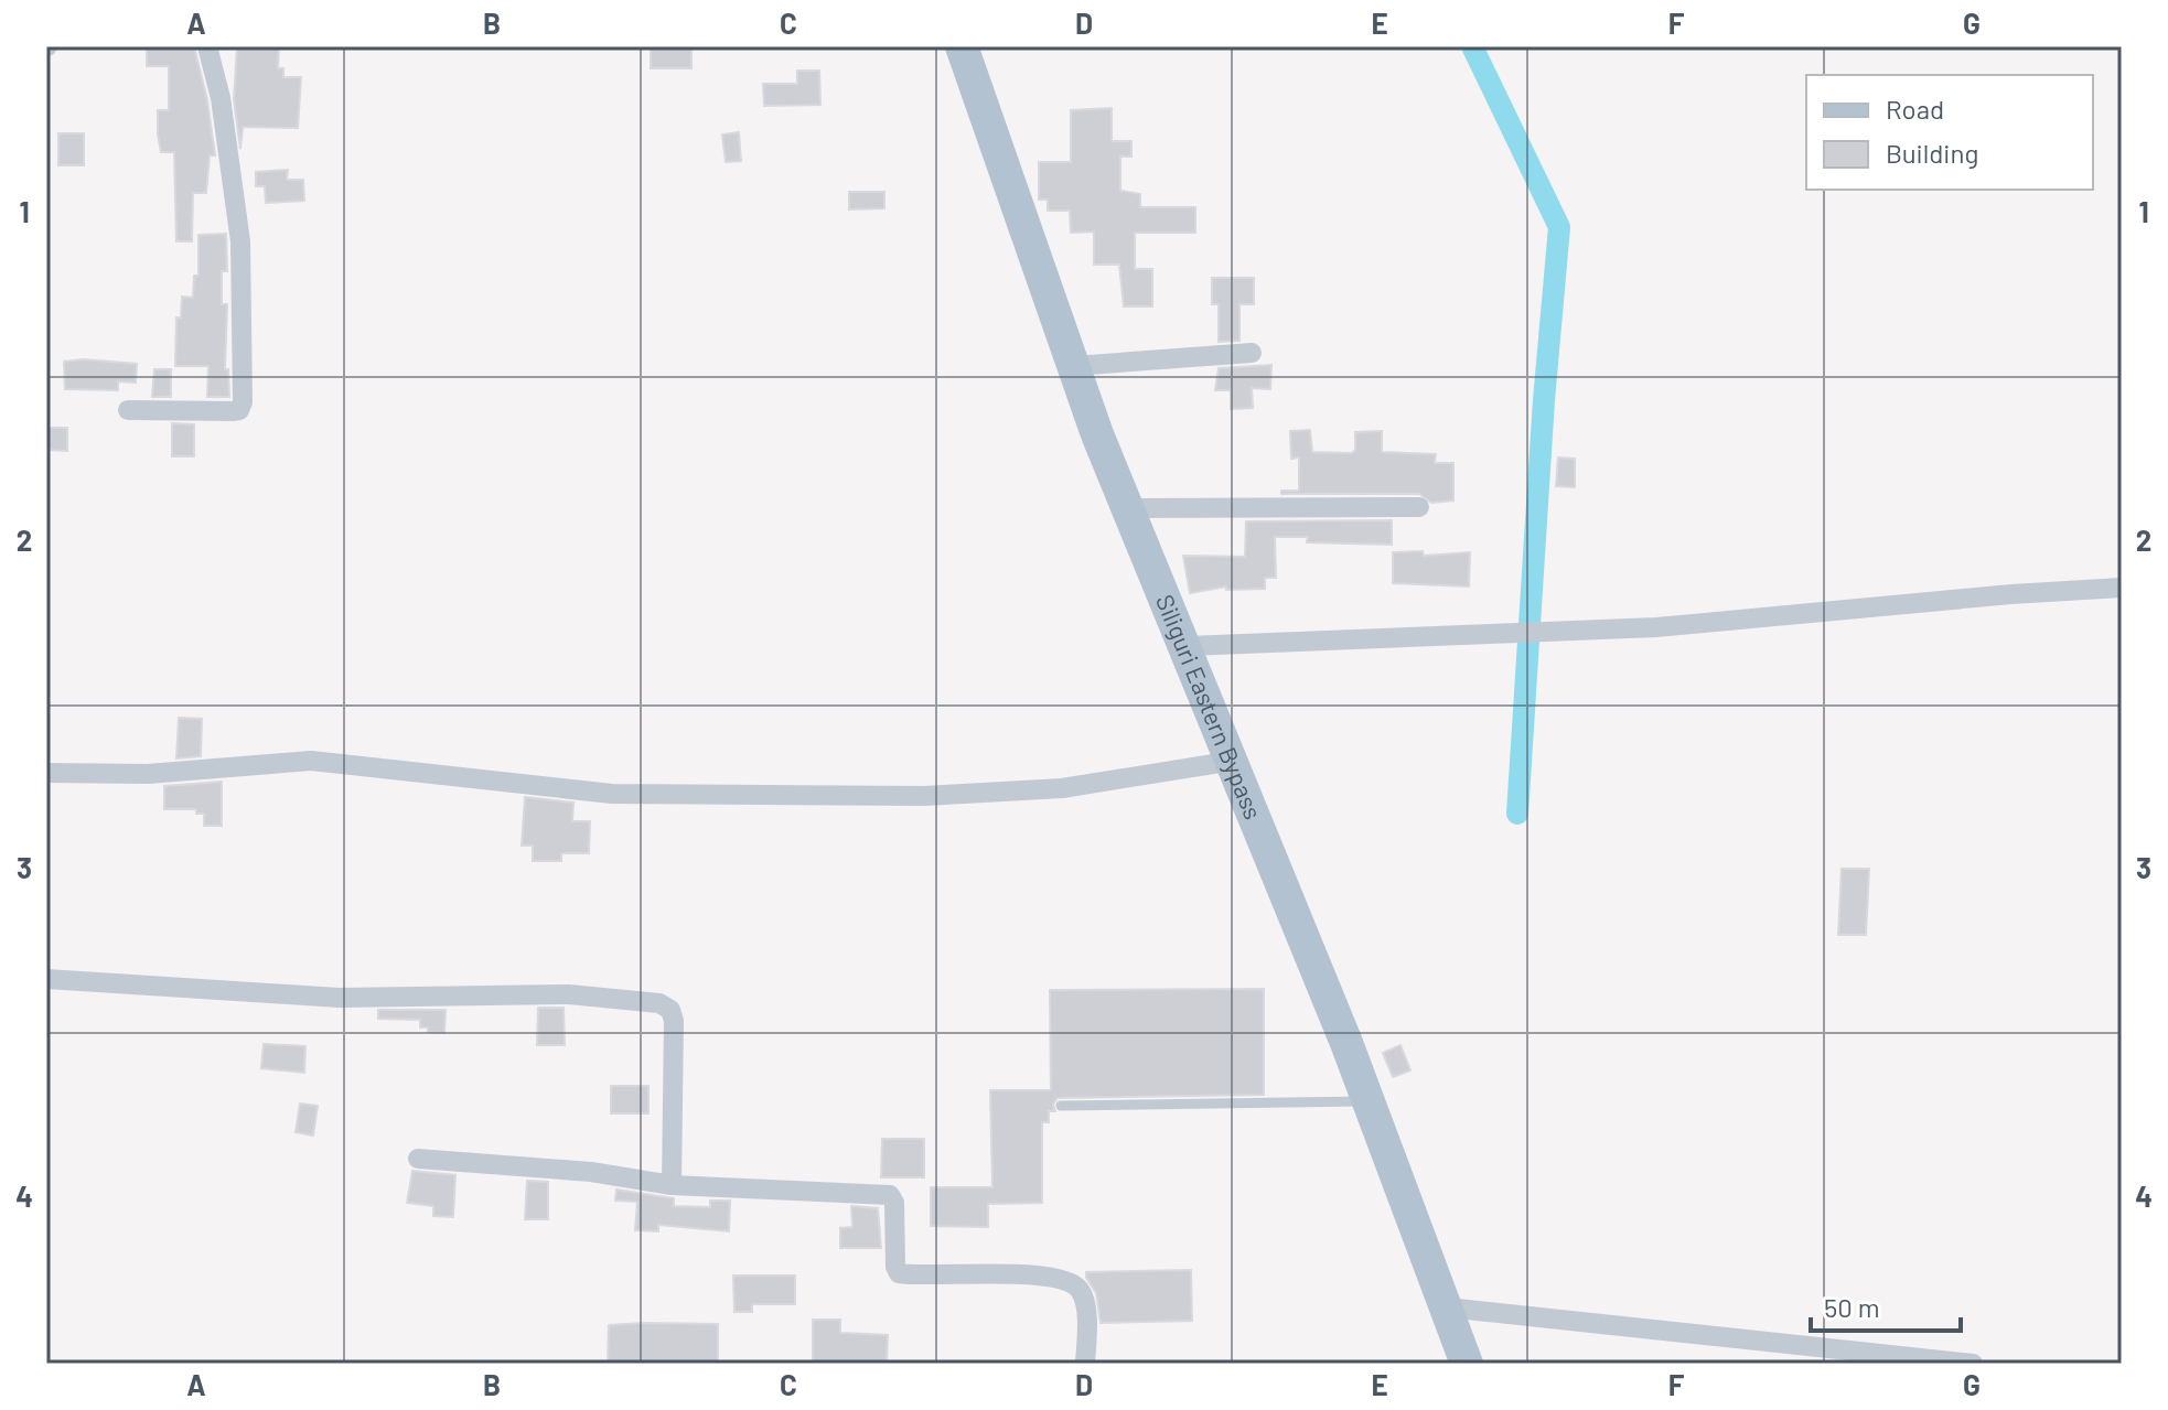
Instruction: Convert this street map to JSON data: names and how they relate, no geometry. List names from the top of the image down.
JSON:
{
  "streets": {
    "main road": ["Siliguri Eastern Bypass"]
  },
  "legend": ["Road", "Building"],
  "scale_bar": "50 m",
  "grid": {
    "columns": [
      "A",
      "B",
      "C",
      "D",
      "E",
      "F",
      "G"
    ],
    "rows": [
      "1",
      "2",
      "3",
      "4"
    ]
  }
}
